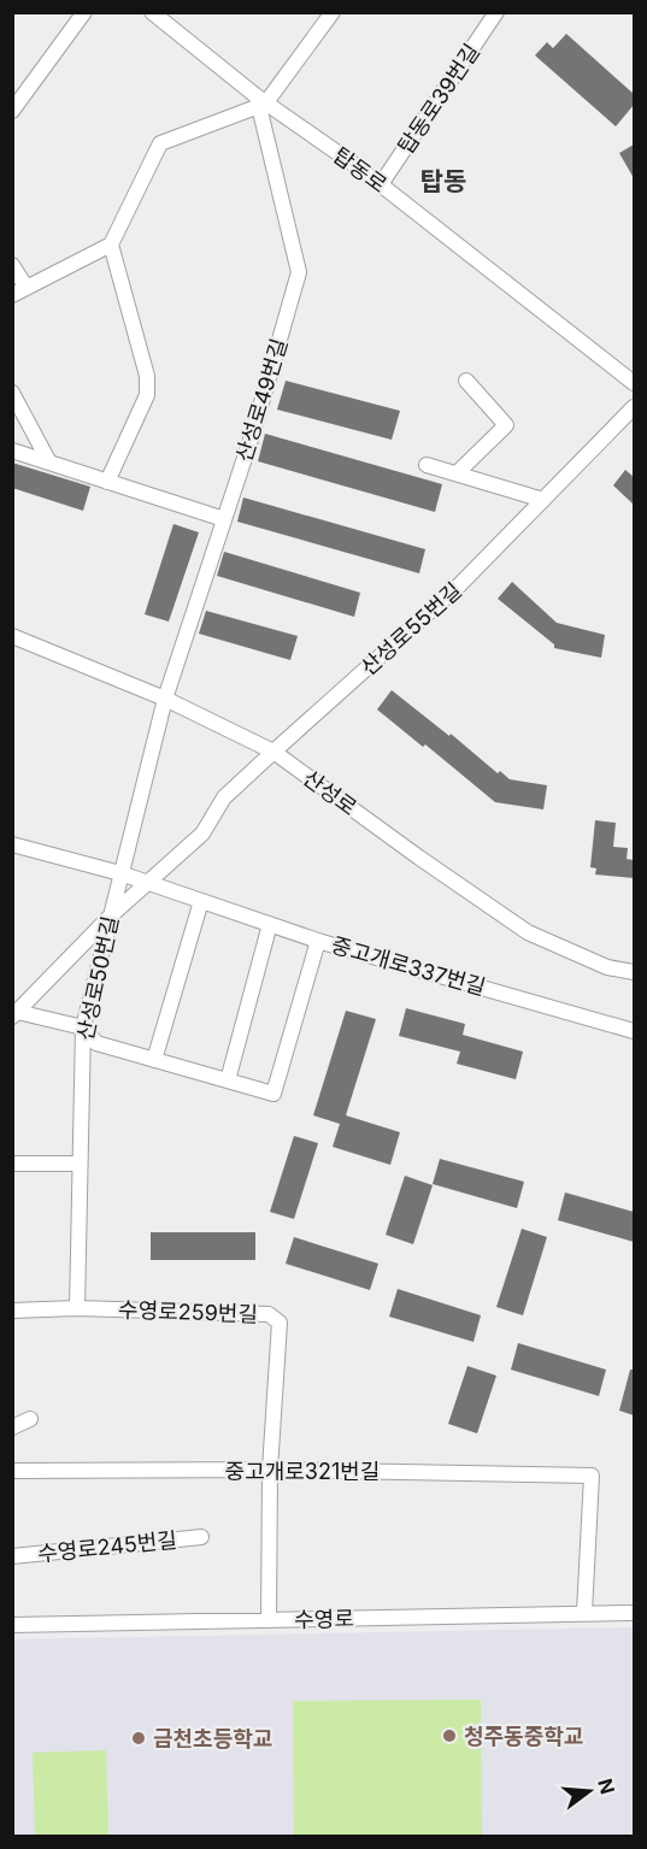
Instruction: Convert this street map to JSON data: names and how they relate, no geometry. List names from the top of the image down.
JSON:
{
  "streets": {
    "street": [
      "탑동로39번길",
      "탑동로",
      "산성로49번길",
      "산성로55번길",
      "산성로",
      "중고개로337번길",
      "산성로50번길",
      "수영로259번길",
      "중고개로321번길",
      "수영로245번길",
      "수영로"
    ]
  },
  "crossings": [
    ["탑동로39번길", "탑동로"],
    ["탑동로", "산성로49번길"],
    ["산성로49번길", "산성로"],
    ["산성로49번길", "산성로50번길"],
    ["산성로55번길", "산성로"],
    ["산성로55번길", "중고개로337번길"],
    ["산성로55번길", "산성로50번길"],
    ["산성로", "산성로50번길"],
    ["중고개로337번길", "산성로50번길"],
    ["산성로50번길", "수영로259번길"],
    ["수영로259번길", "중고개로321번길"],
    ["수영로259번길", "수영로"],
    ["중고개로321번길", "수영로"]
  ],
  "districts": ["탑동"],
  "places": ["청주동중학교", "금천초등학교"],
  "north": "right"
}
